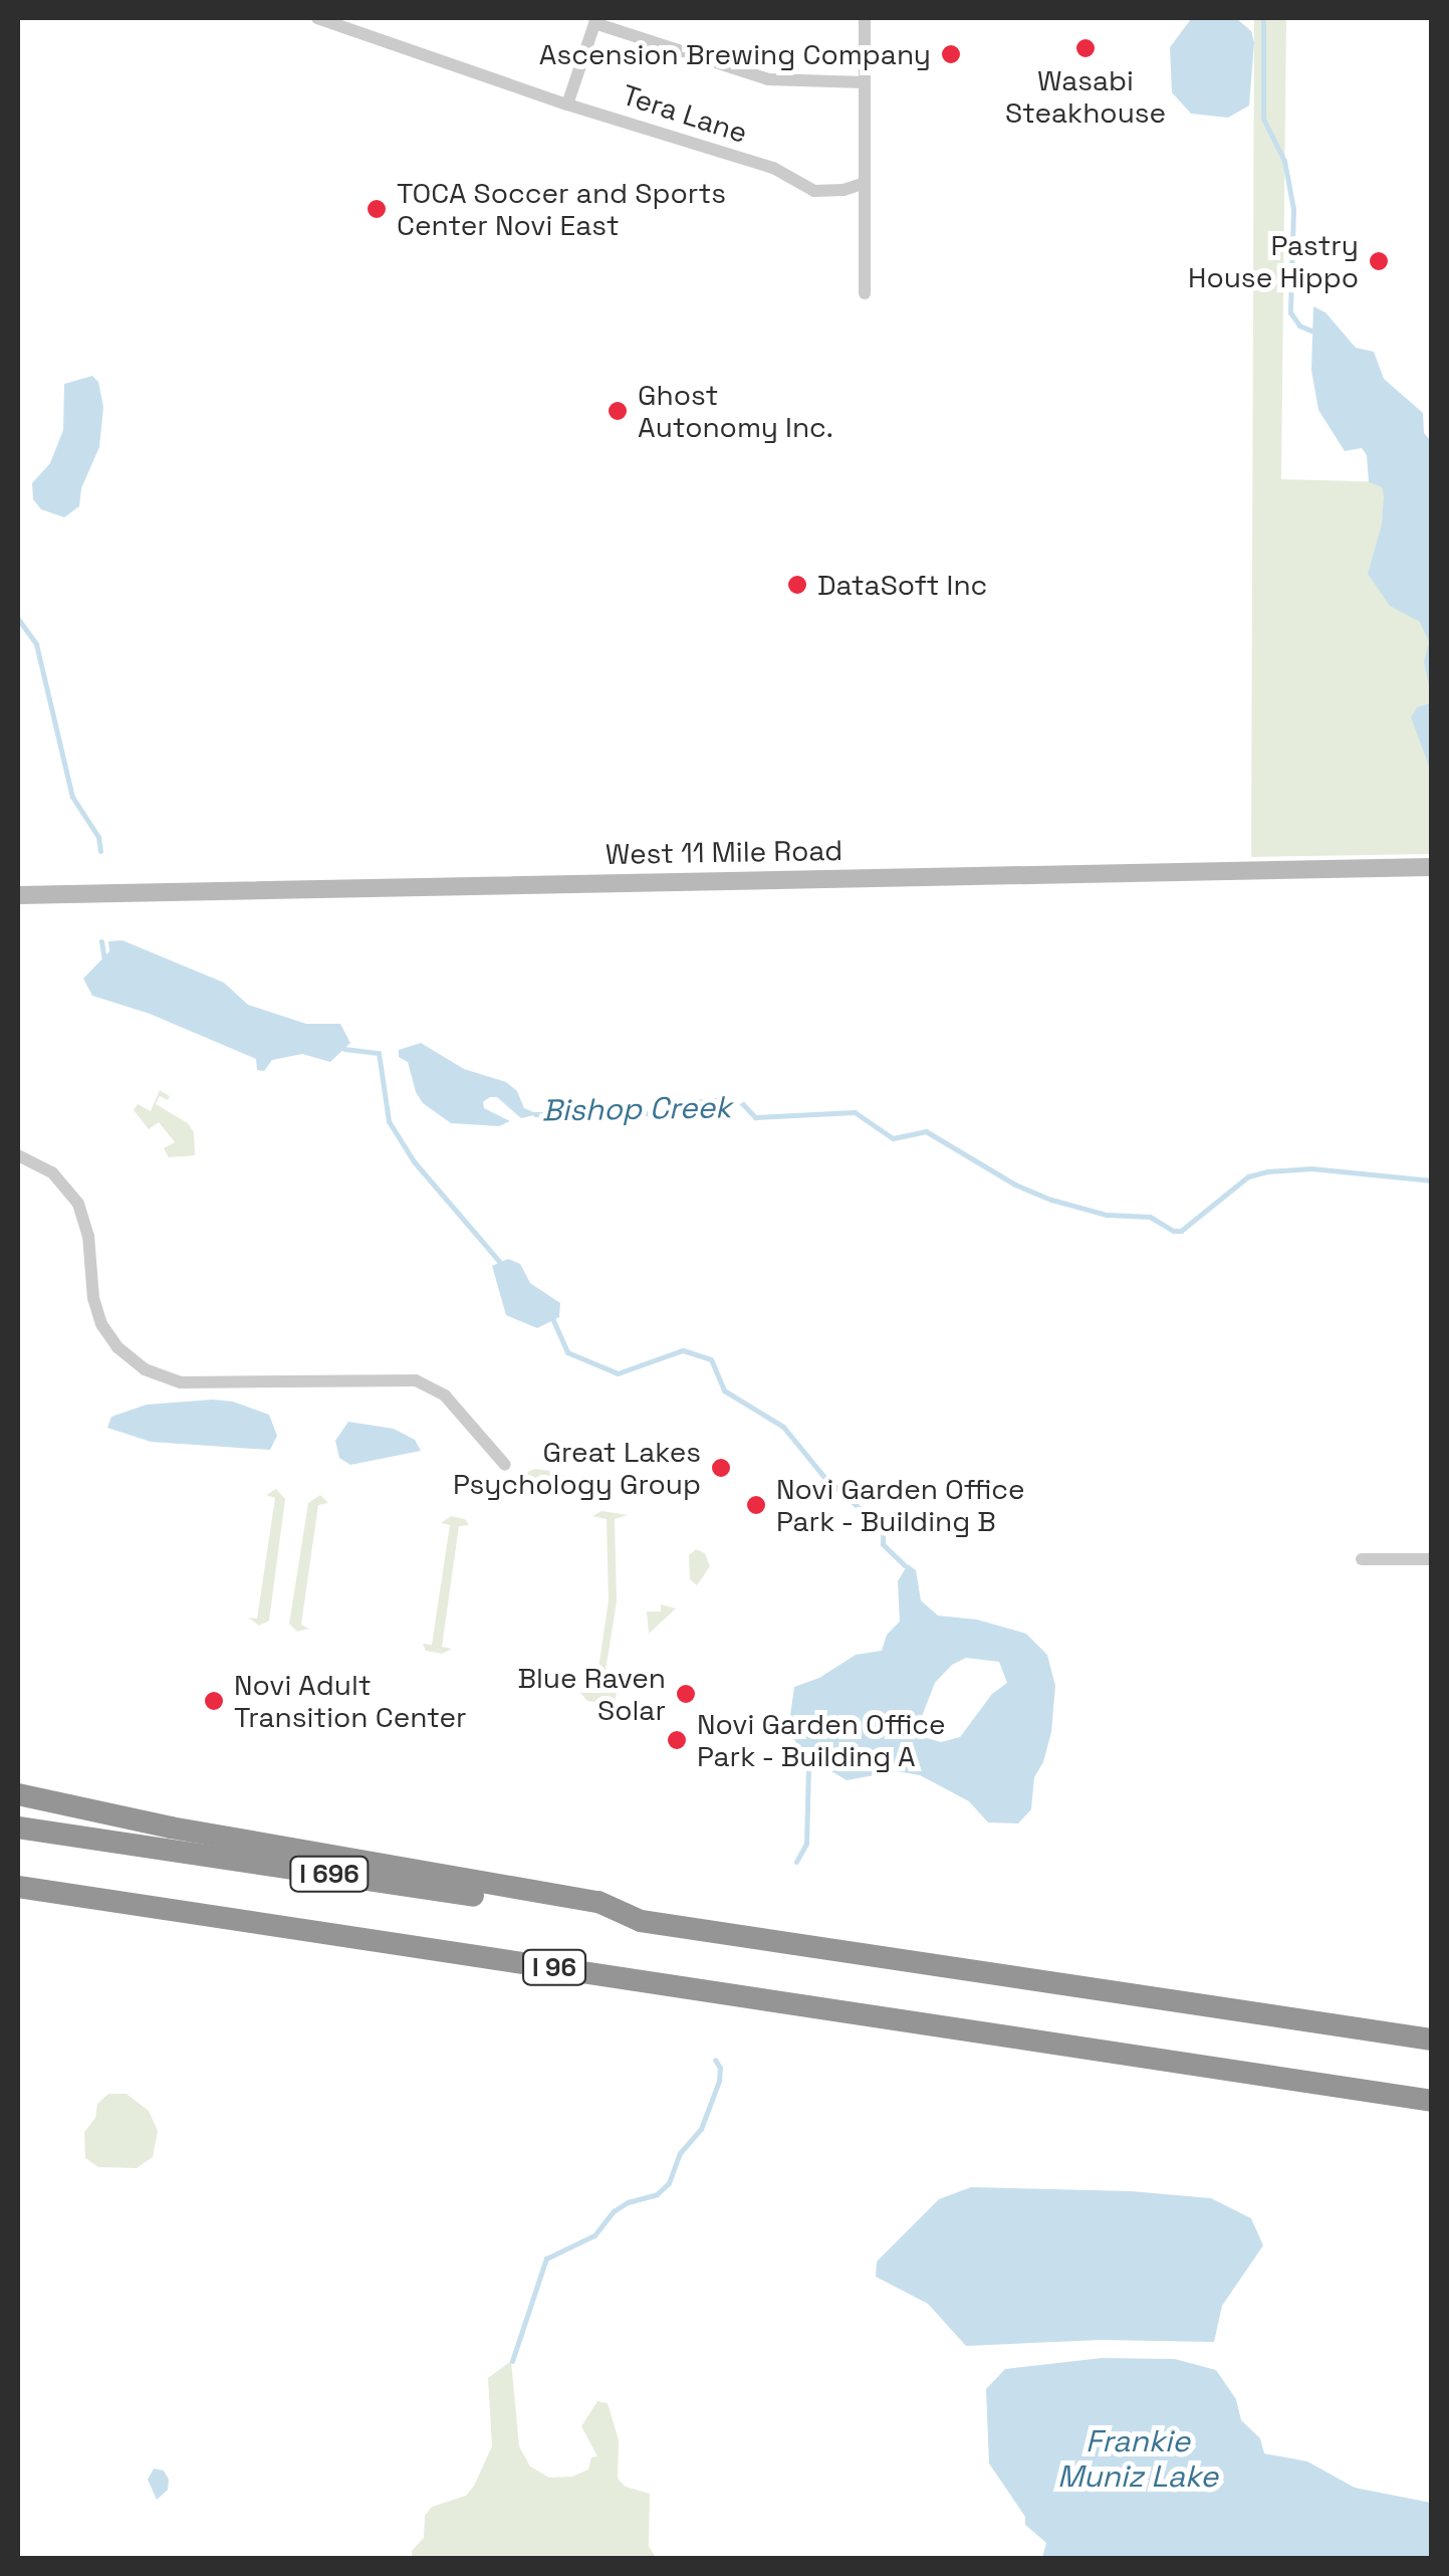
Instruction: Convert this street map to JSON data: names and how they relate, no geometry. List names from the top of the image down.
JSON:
{
  "streets": {
    "highway": ["I 696", "I 96"],
    "street": ["Tera Lane", "West 11 Mile Road"]
  },
  "water": ["Bishop Creek", "Frankie Muniz Lake"],
  "places": [
    "Wasabi Steakhouse",
    "Ascension Brewing Company",
    "TOCA Soccer and Sports Center Novi East",
    "Pastry House Hippo",
    "Ghost Autonomy Inc.",
    "DataSoft Inc",
    "Great Lakes Psychology Group",
    "Novi Garden Office Park - Building B",
    "Blue Raven Solar",
    "Novi Adult Transition Center",
    "Novi Garden Office Park - Building A"
  ]
}
